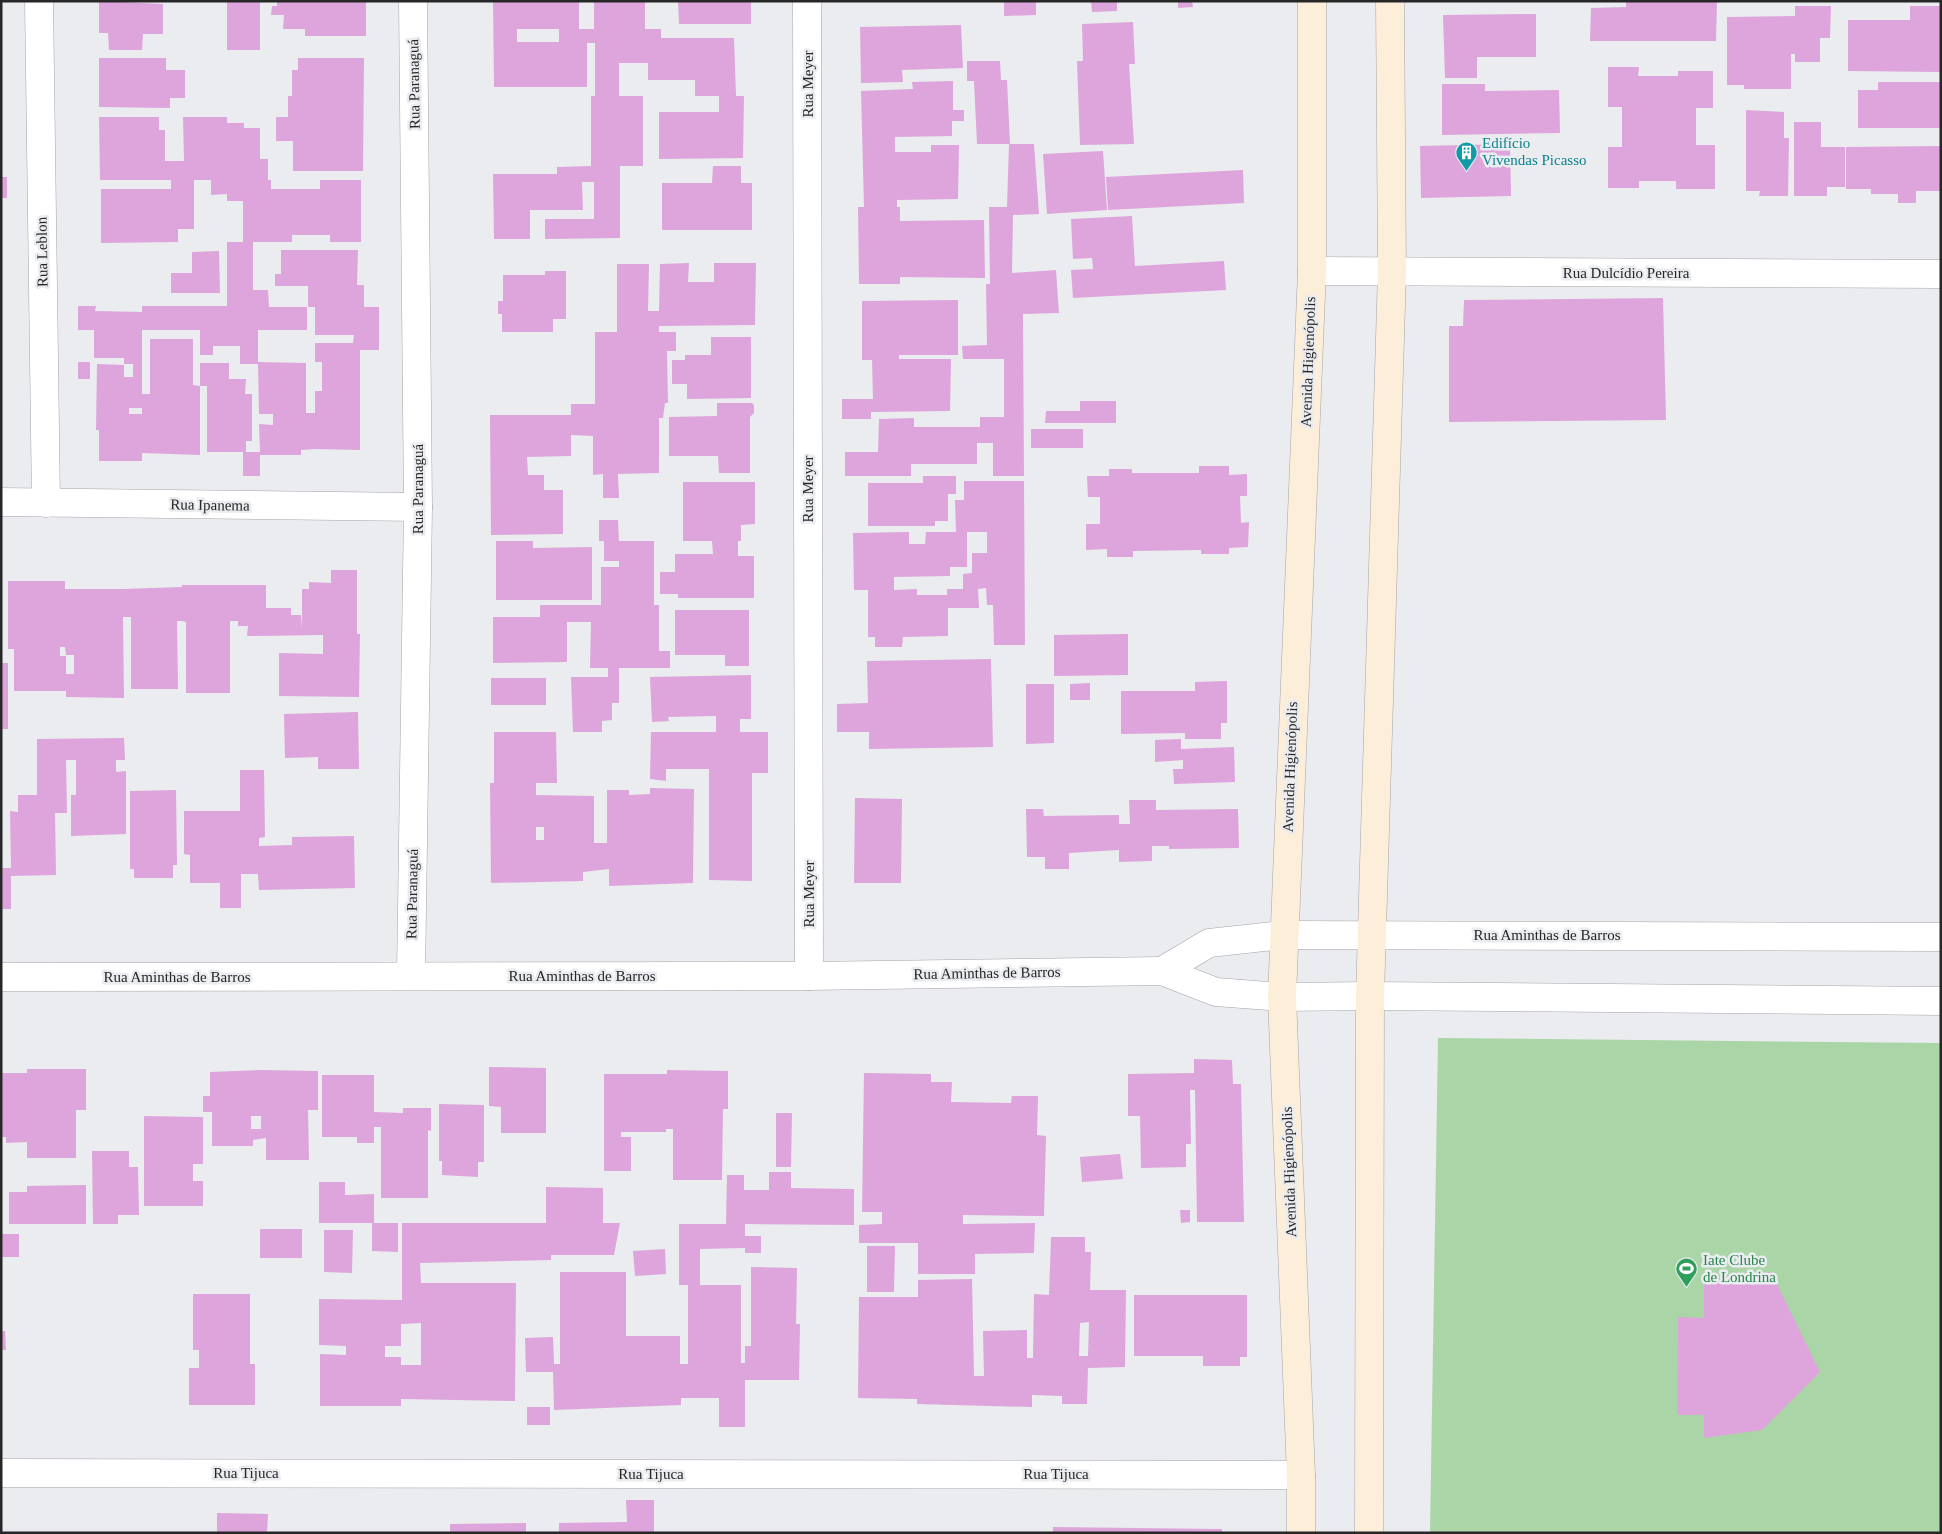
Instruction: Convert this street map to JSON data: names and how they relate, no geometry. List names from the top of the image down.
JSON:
{
  "streets": {
    "main road": ["Avenida Higienópolis"],
    "street": [
      "Rua Paranaguá",
      "Rua Meyer",
      "Rua Leblon",
      "Rua Dulcídio Pereira",
      "Rua Ipanema",
      "Rua Aminthas de Barros",
      "Rua Tijuca"
    ]
  },
  "crossings": [
    ["Rua Paranaguá", "Rua Ipanema"],
    ["Rua Paranaguá", "Rua Aminthas de Barros"],
    ["Rua Meyer", "Rua Aminthas de Barros"],
    ["Rua Leblon", "Rua Ipanema"],
    ["Rua Dulcídio Pereira", "Avenida Higienópolis"],
    ["Avenida Higienópolis", "Rua Aminthas de Barros"],
    ["Avenida Higienópolis", "Rua Tijuca"]
  ],
  "places": {
    "building": ["Edifício Vivendas Picasso"],
    "sports": ["Iate Clube de Londrina"]
  }
}
